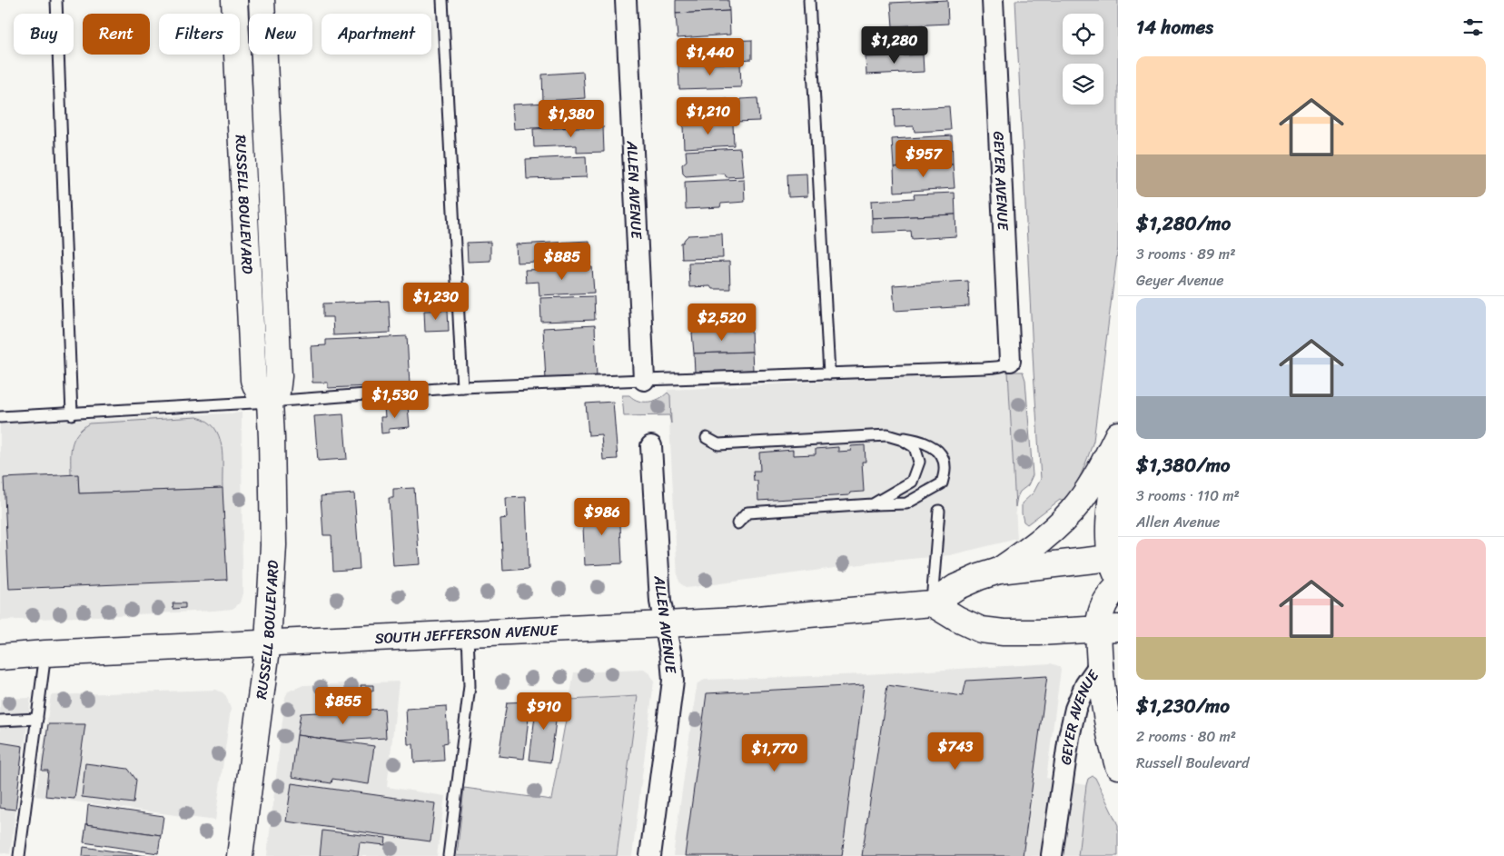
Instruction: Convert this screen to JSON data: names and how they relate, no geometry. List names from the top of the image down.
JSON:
{
  "streets": {
    "main road": ["GEYER AVENUE", "RUSSELL BOULEVARD", "SOUTH JEFFERSON AVENUE"],
    "street": ["ALLEN AVENUE"]
  },
  "crossings": [
    ["ALLEN AVENUE", "SOUTH JEFFERSON AVENUE"],
    ["RUSSELL BOULEVARD", "SOUTH JEFFERSON AVENUE"]
  ],
  "page": {
    "heading": "14 homes",
    "chip": [
      "Buy",
      "Rent",
      "Filters",
      "New",
      "Apartment"
    ],
    "price": [
      "$1,280",
      "$1,440",
      "$1,210",
      "$1,380",
      "$957",
      "$885",
      "$1,230",
      "$2,520",
      "$1,530",
      "$986",
      "$855",
      "$910",
      "$743",
      "$1,770"
    ],
    "list": [
      {
        "name": "$1,280/mo",
        "note": "3 rooms · 89 m² · Geyer Avenue"
      },
      {
        "name": "$1,380/mo",
        "note": "3 rooms · 110 m² · Allen Avenue"
      },
      {
        "name": "$1,230/mo",
        "note": "2 rooms · 80 m² · Russell Boulevard"
      }
    ]
  }
}
